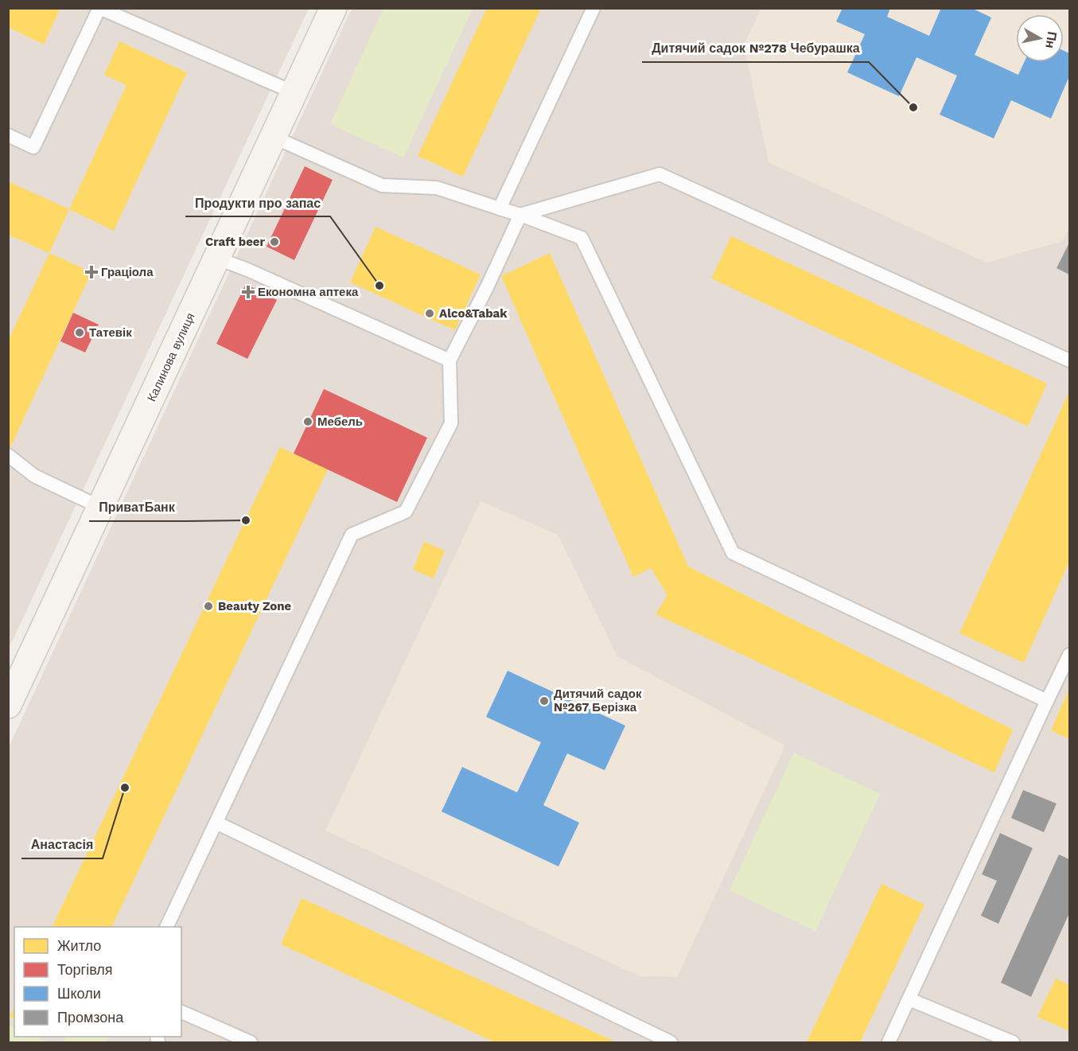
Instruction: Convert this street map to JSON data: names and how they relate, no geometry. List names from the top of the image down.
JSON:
{
  "streets": {
    "main road": ["Калинова вулиця"]
  },
  "places": {
    "other": [
      "Дитячий садок №278 Чебурашка",
      "Craft beer",
      "Продукти про запас",
      "Alco&Tabak",
      "Татевік",
      "Мебель",
      "ПриватБанк",
      "Beauty Zone",
      "Дитячий садок №267 Берізка",
      "Анастасія"
    ],
    "health": ["Граціола", "Економна аптека"]
  },
  "legend": [
    "Житло",
    "Торгівля",
    "Школи",
    "Промзона"
  ],
  "north": "right"
}
